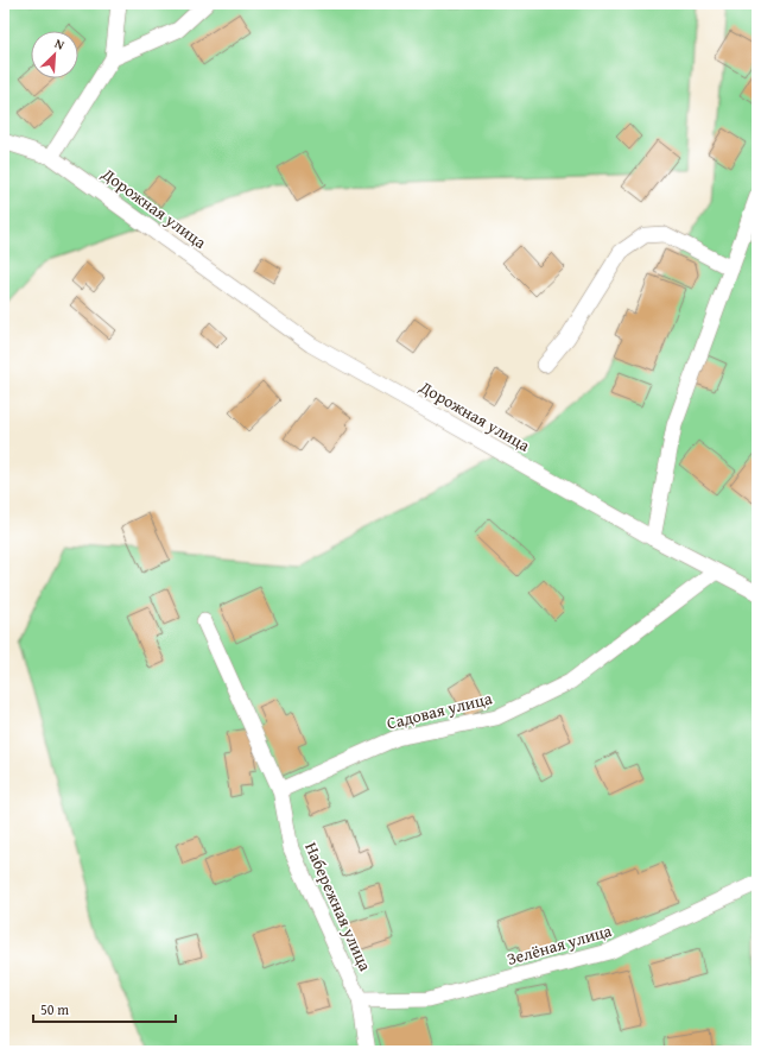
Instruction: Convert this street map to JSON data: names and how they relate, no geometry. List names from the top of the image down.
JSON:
{
  "streets": {
    "street": [
      "Дорожная улица",
      "Садовая улица",
      "Набережная улица",
      "Зелёная улица"
    ]
  },
  "crossings": [
    ["Дорожная улица", "Садовая улица"],
    ["Садовая улица", "Набережная улица"],
    ["Набережная улица", "Зелёная улица"]
  ],
  "scale_bar": "50 m",
  "north": "top right"
}
